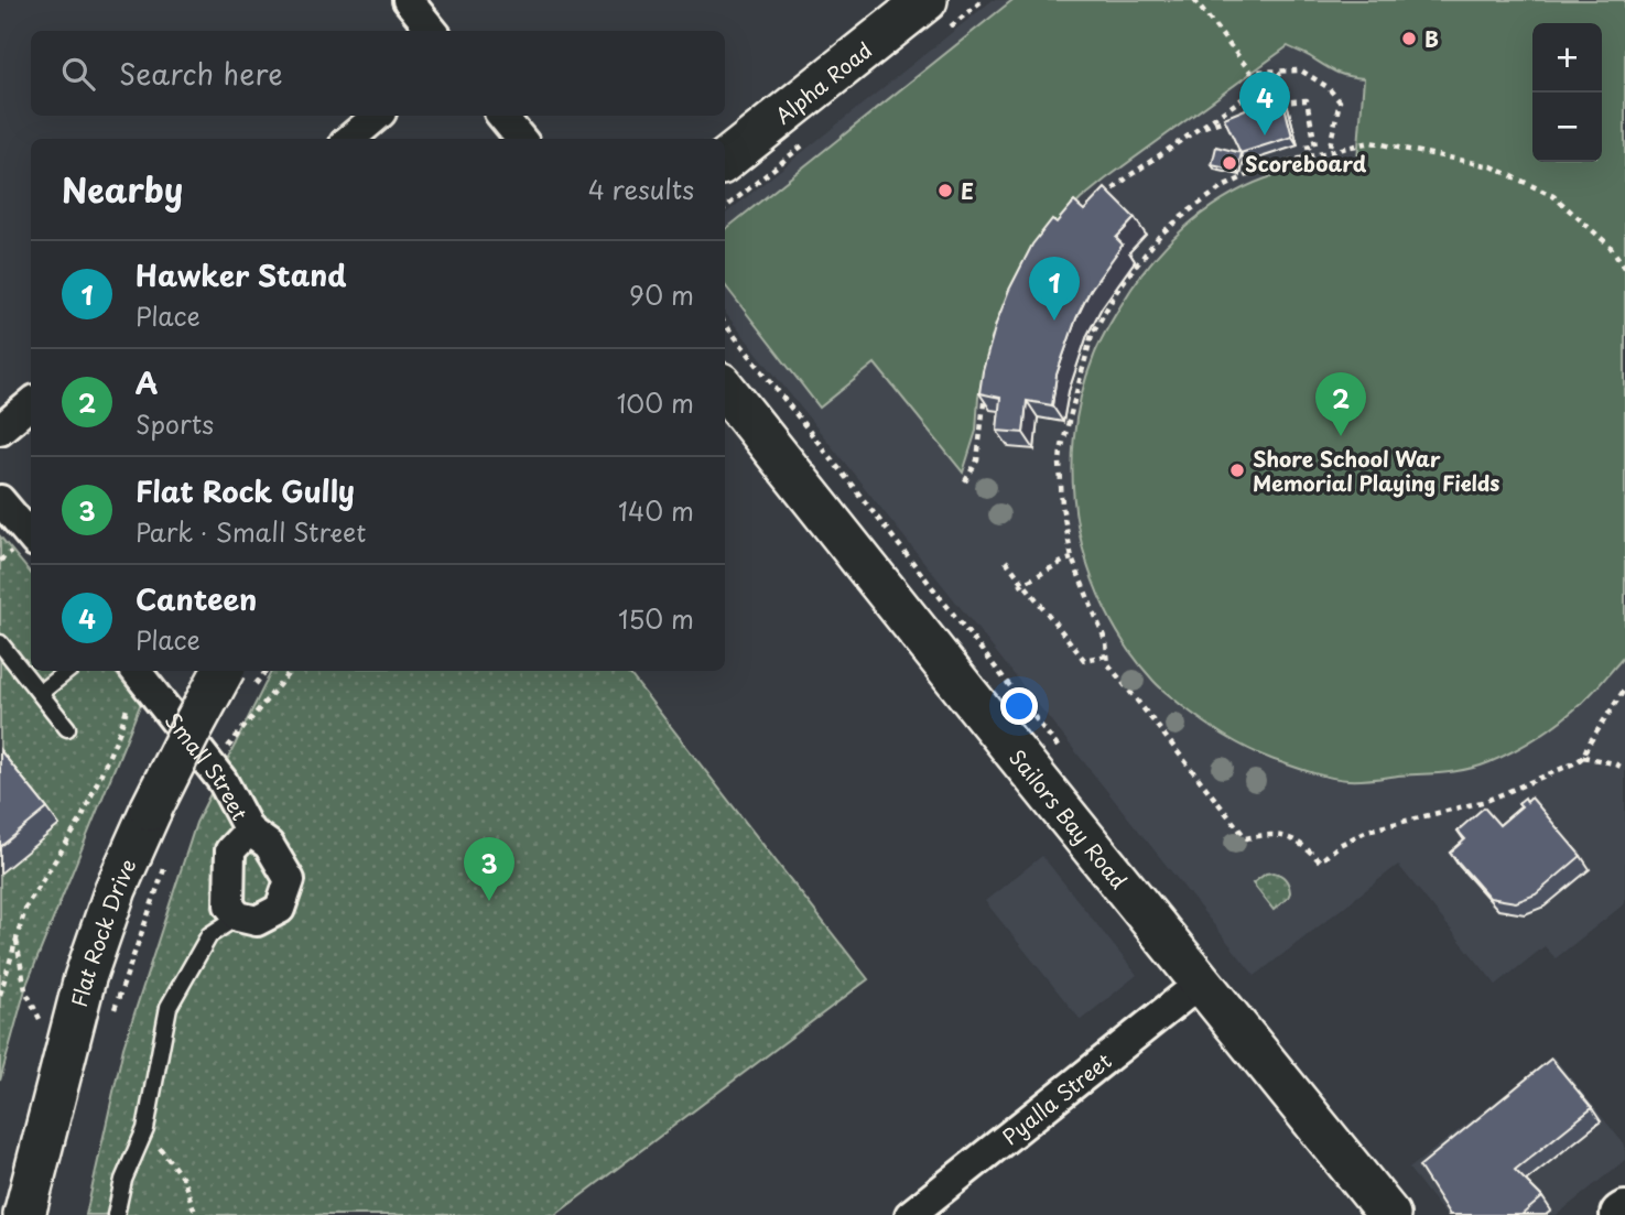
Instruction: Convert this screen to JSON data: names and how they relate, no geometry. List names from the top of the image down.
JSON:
{
  "streets": {
    "street": [
      "Alpha Road",
      "Small Street",
      "Sailors Bay Road",
      "Flat Rock Drive",
      "Pyalla Street"
    ]
  },
  "crossings": [
    ["Sailors Bay Road", "Pyalla Street"]
  ],
  "places": [
    "B",
    "Scoreboard",
    "E",
    "Shore School War Memorial Playing Fields"
  ],
  "page": {
    "map_buttons": ["+", "−"],
    "search": "Search here",
    "pins": [
      "4",
      "1",
      "2",
      "3"
    ],
    "heading": ["Nearby", "4 results"],
    "list": [
      {
        "mark": "1",
        "name": "Hawker Stand",
        "note": "Place",
        "value": "90 m"
      },
      {
        "mark": "2",
        "name": "A",
        "note": "Sports",
        "value": "100 m"
      },
      {
        "mark": "3",
        "name": "Flat Rock Gully",
        "note": "Park · Small Street",
        "value": "140 m"
      },
      {
        "mark": "4",
        "name": "Canteen",
        "note": "Place",
        "value": "150 m"
      }
    ]
  }
}
